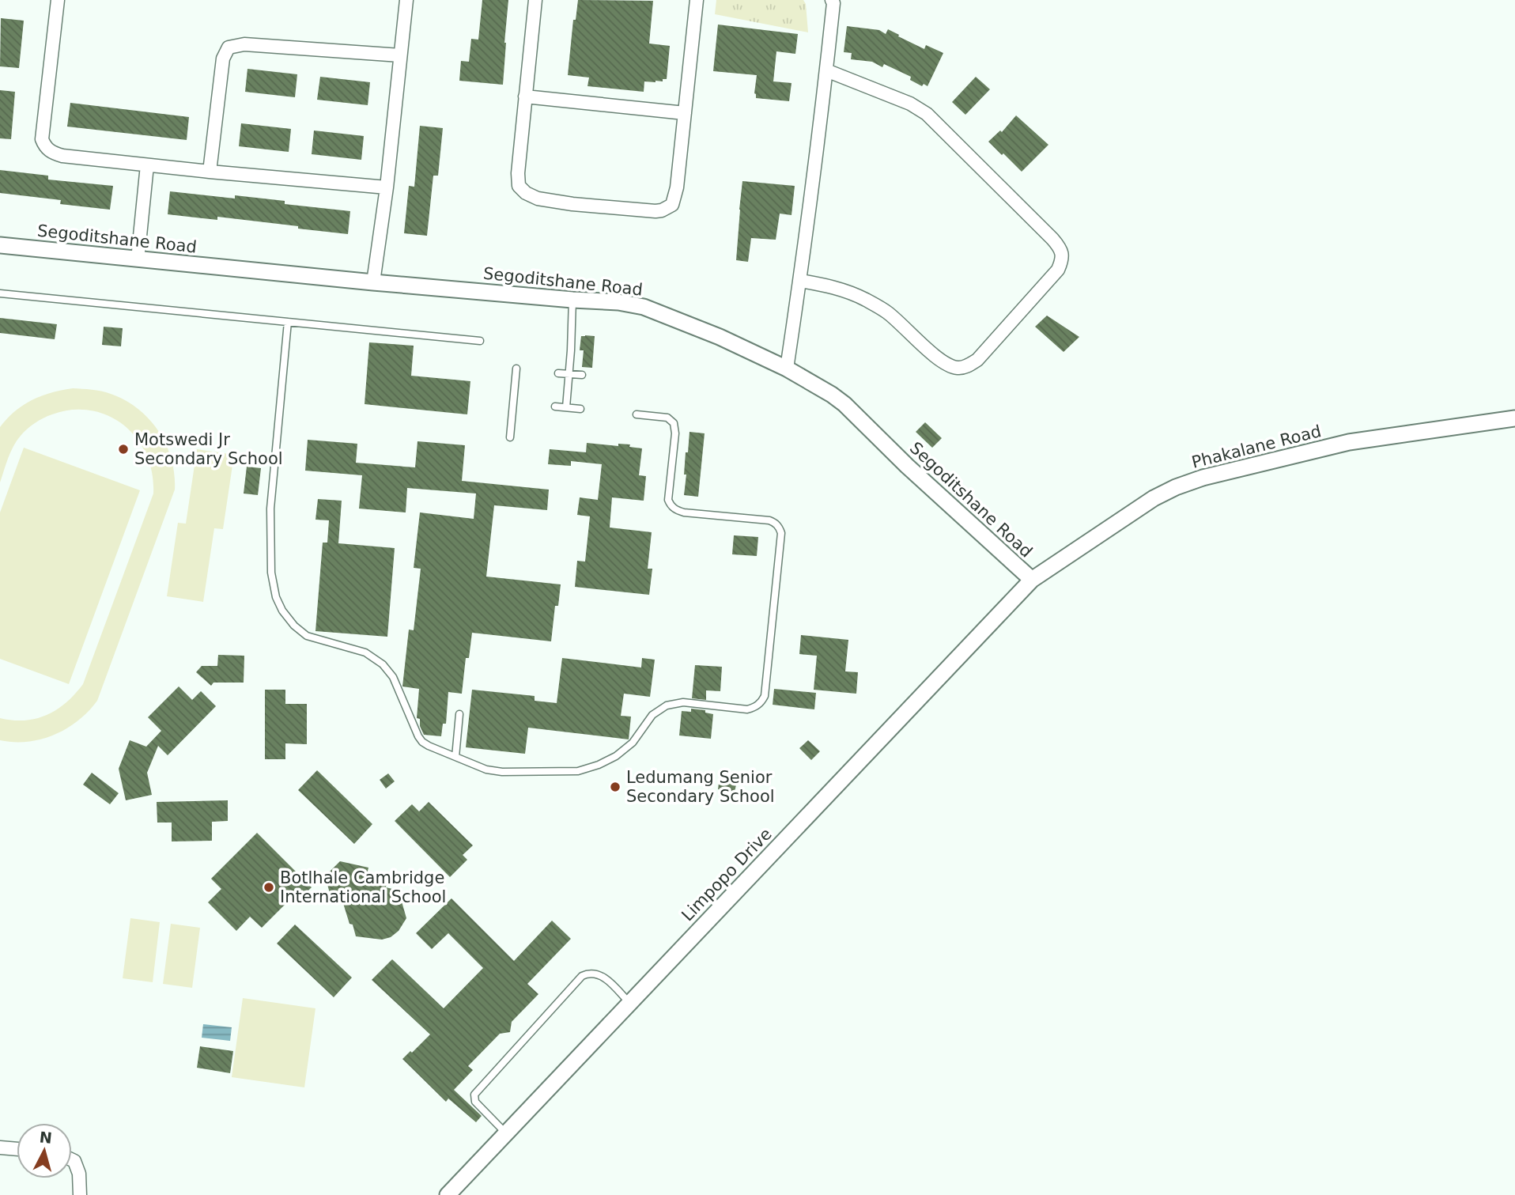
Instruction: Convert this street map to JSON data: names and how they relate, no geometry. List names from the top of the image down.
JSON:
{
  "streets": {
    "street": ["Segoditshane Road", "Phakalane Road", "Limpopo Drive"]
  },
  "crossings": [
    ["Segoditshane Road", "Phakalane Road"],
    ["Segoditshane Road", "Limpopo Drive"],
    ["Phakalane Road", "Limpopo Drive"]
  ],
  "places": ["Motswedi Jr Secondary School", "Ledumang Senior Secondary School", "Botlhale Cambridge International School"],
  "north": "top"
}
